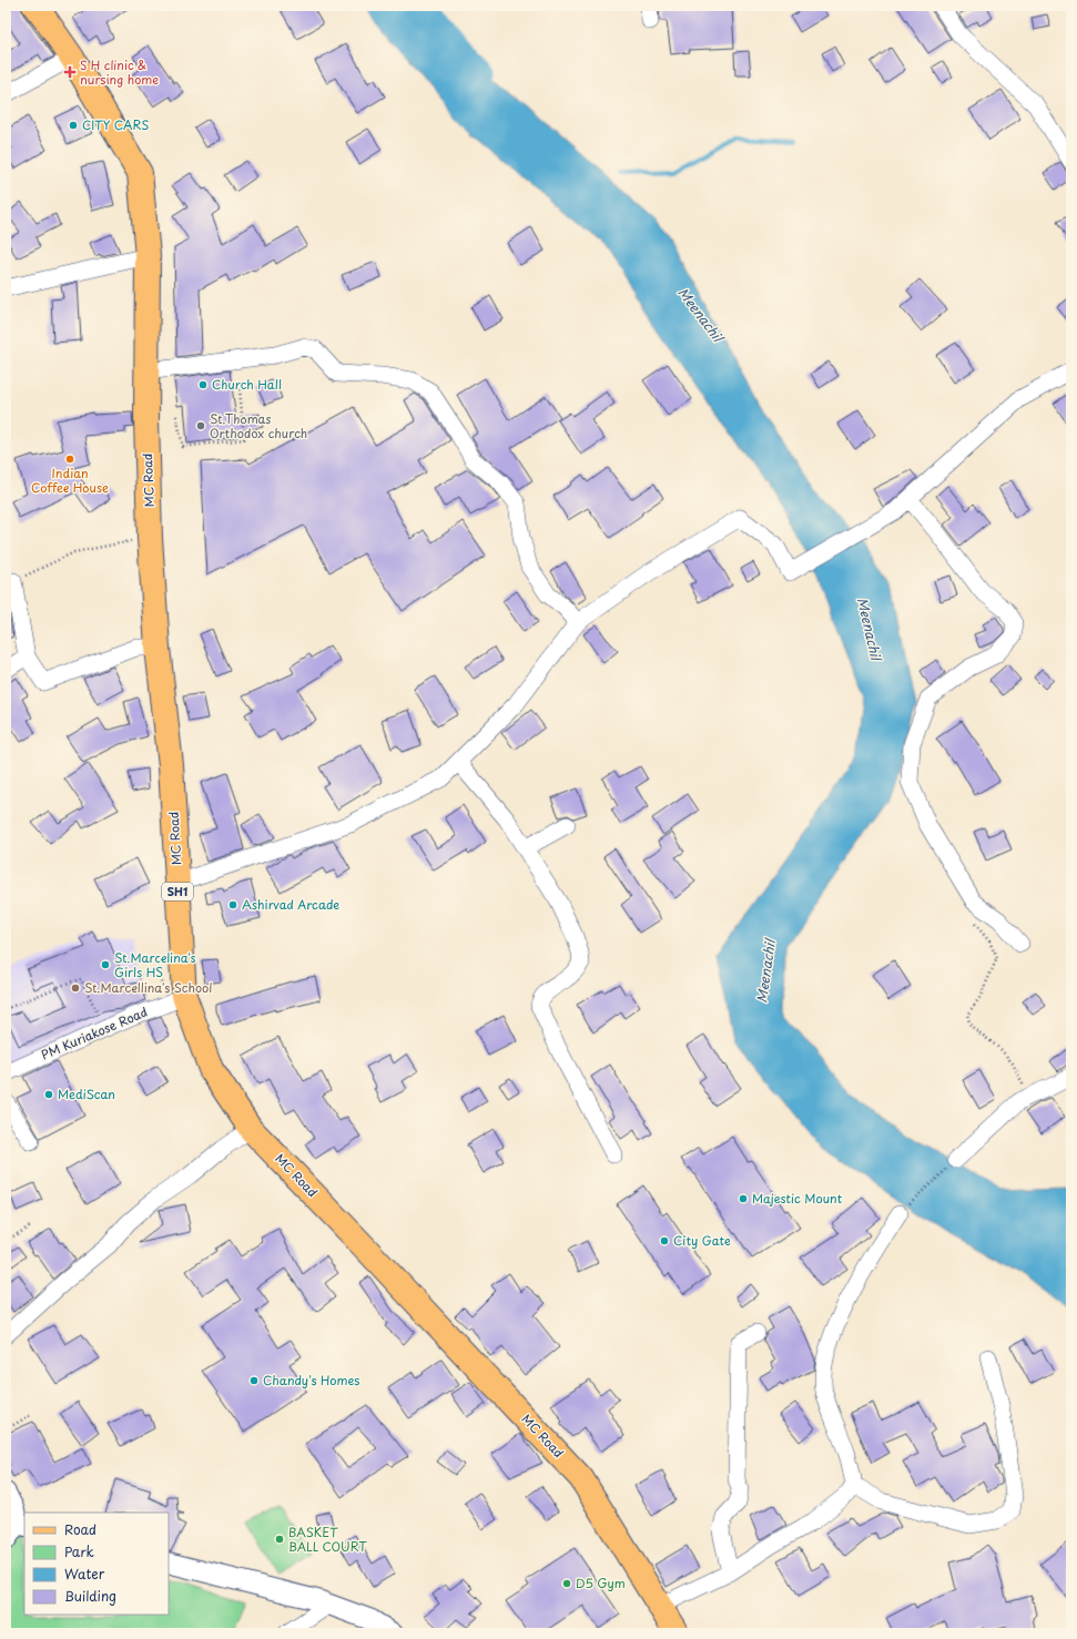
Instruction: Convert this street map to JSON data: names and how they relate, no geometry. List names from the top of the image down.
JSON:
{
  "streets": {
    "main road": ["MC Road", "SH1"],
    "street": ["PM Kuriakose Road"]
  },
  "crossings": [
    ["MC Road", "PM Kuriakose Road"]
  ],
  "water": ["Meenachil"],
  "places": {
    "health": ["S H clinic & nursing home"],
    "other": [
      "CITY CARS",
      "Church Hall",
      "St.Thomas Orthodox church",
      "Indian Coffee House",
      "Ashirvad Arcade",
      "St.Marcelina's Girls HS",
      "St.Marcellina's School",
      "MediScan",
      "Majestic Mount",
      "City Gate",
      "Chandy's Homes",
      "BASKET BALL COURT",
      "D5 Gym"
    ]
  },
  "legend": [
    "Road",
    "Park",
    "Water",
    "Building"
  ]
}
